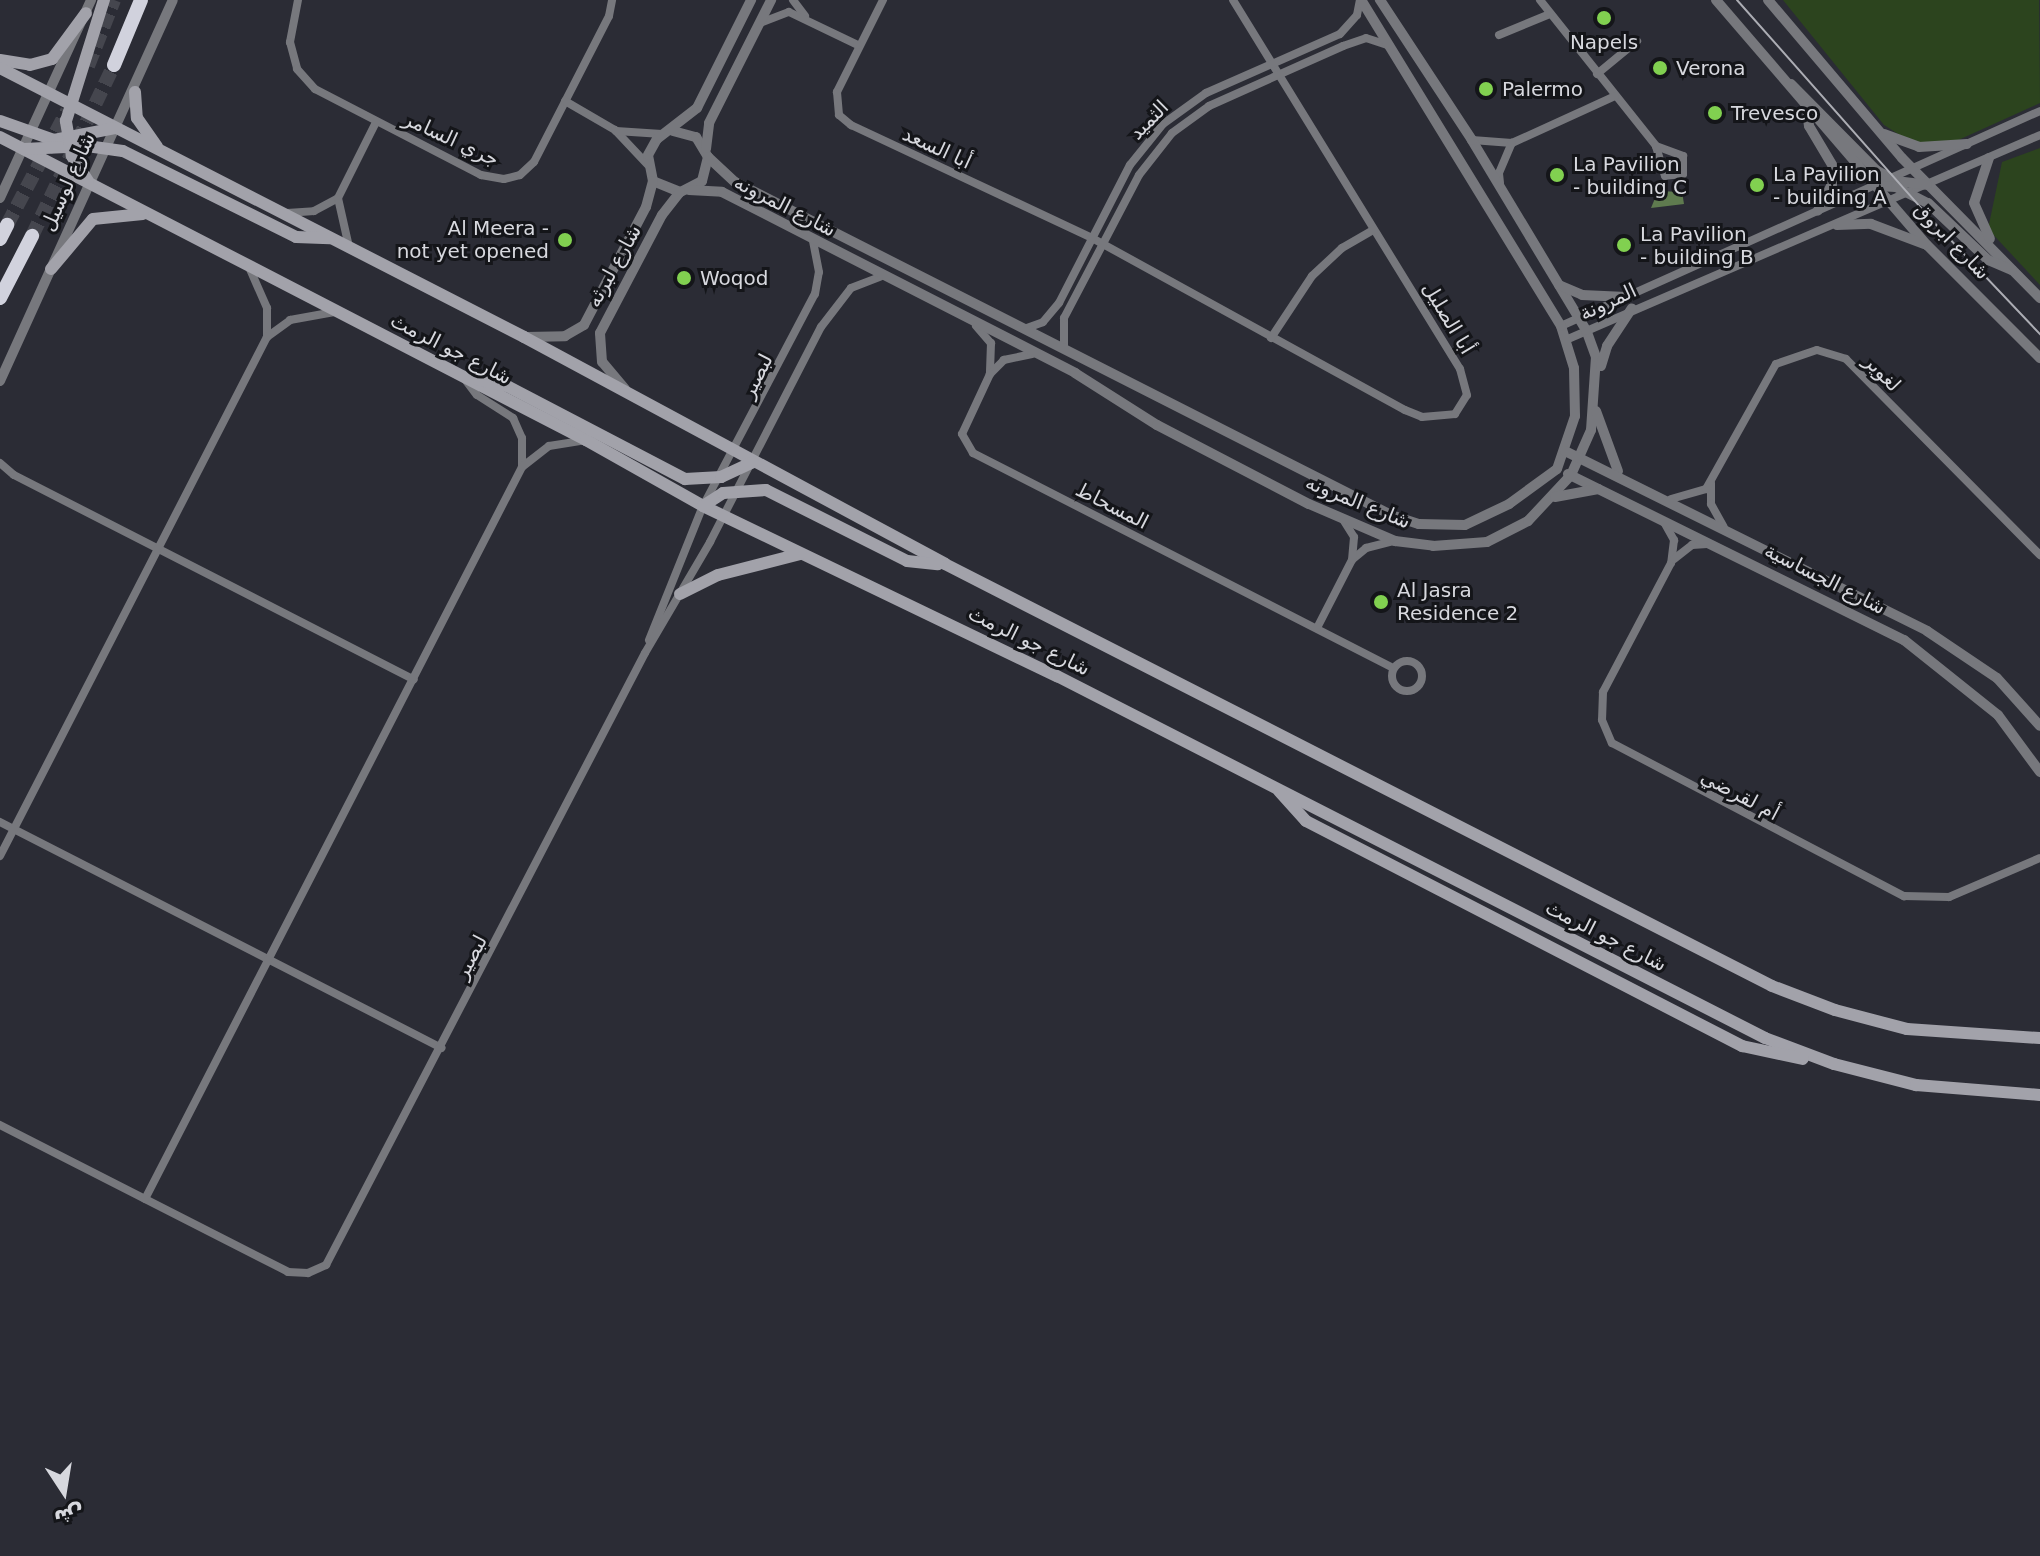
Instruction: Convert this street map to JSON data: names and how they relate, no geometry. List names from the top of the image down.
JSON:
{
  "streets": {
    "highway": ["شارع لوسيل"],
    "main road": ["شارع جو الرمث"],
    "street": [
      "الثميد",
      "جري السامر",
      "أبا السعد",
      "شارع المرونه",
      "شارع ابروق",
      "شارع لبرثه",
      "المرونة",
      "أبا الصليل",
      "لغوير",
      "لبصير",
      "المسحاط",
      "شارع الجساسية",
      "أم لقرضي"
    ]
  },
  "crossings": [
    ["الثميد", "أبا السعد"],
    ["الثميد", "شارع المرونه"],
    ["الثميد", "أبا الصليل"],
    ["أبا السعد", "أبا الصليل"],
    ["شارع لوسيل", "شارع جو الرمث"],
    ["شارع المرونه", "شارع لبرثه"],
    ["شارع المرونه", "المرونة"],
    ["شارع المرونه", "شارع جو الرمث"],
    ["شارع المرونه", "لبصير"],
    ["شارع المرونه", "شارع الجساسية"],
    ["شارع ابروق", "المرونة"],
    ["شارع لبرثه", "شارع جو الرمث"],
    ["شارع لبرثه", "لبصير"],
    ["شارع جو الرمث", "لبصير"]
  ],
  "places": [
    "Napels",
    "Verona",
    "Palermo",
    "Trevesco",
    "La Pavilion - building C",
    "La Pavilion - building A",
    "Al Meera - not yet opened",
    "La Pavilion - building B",
    "Woqod",
    "Al Jasra Residence 2"
  ],
  "north": "bottom"
}
